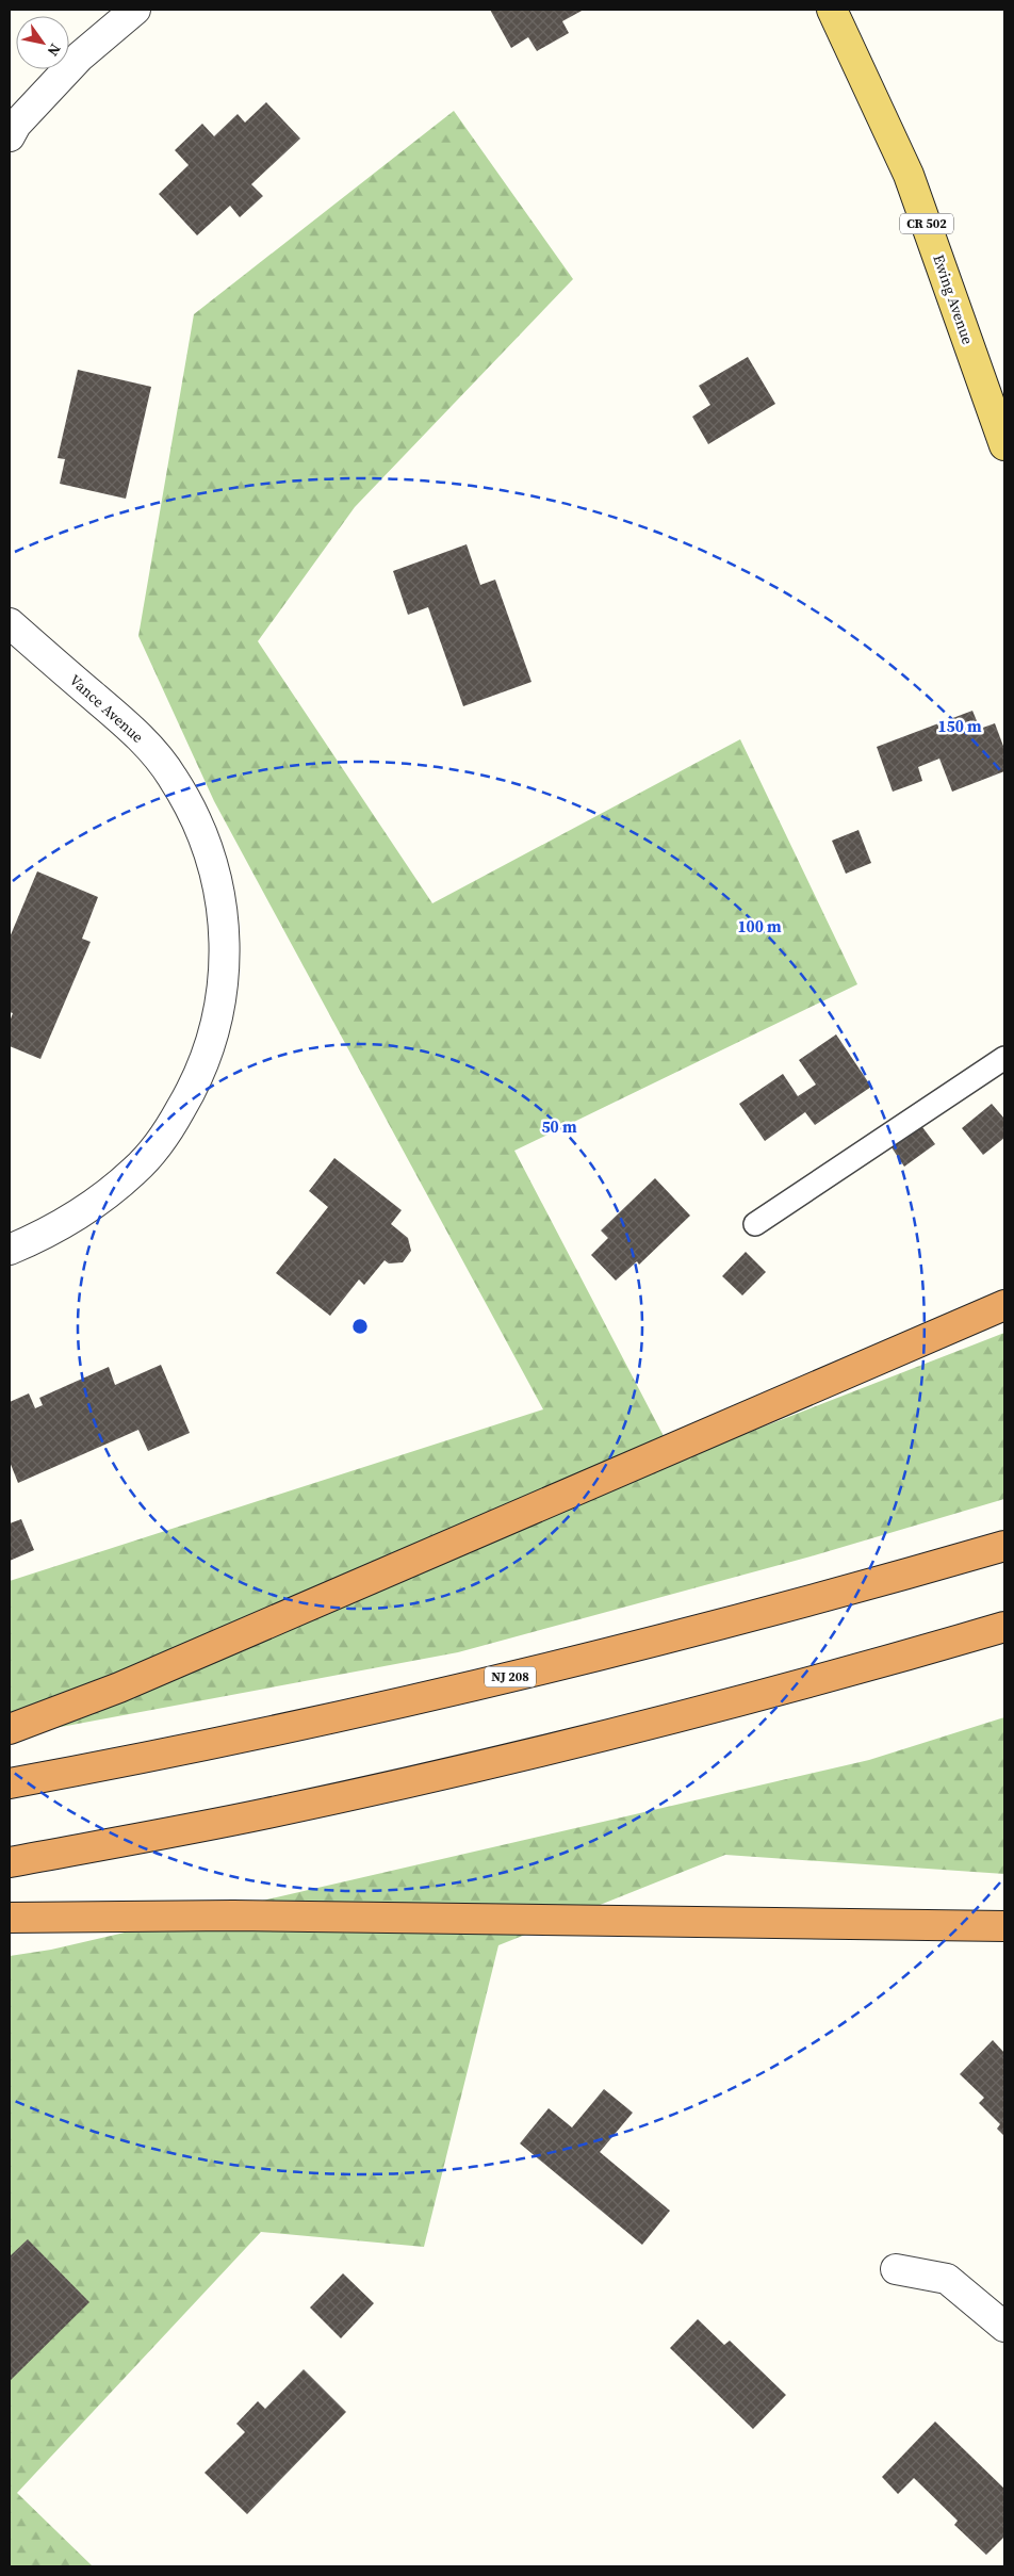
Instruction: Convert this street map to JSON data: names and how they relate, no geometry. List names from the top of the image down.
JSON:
{
  "streets": {
    "highway": ["NJ 208"],
    "main road": ["CR 502", "Ewing Avenue"],
    "street": ["Vance Avenue"]
  },
  "north": "bottom right",
  "rings": ["150 m", "100 m", "50 m"]
}
